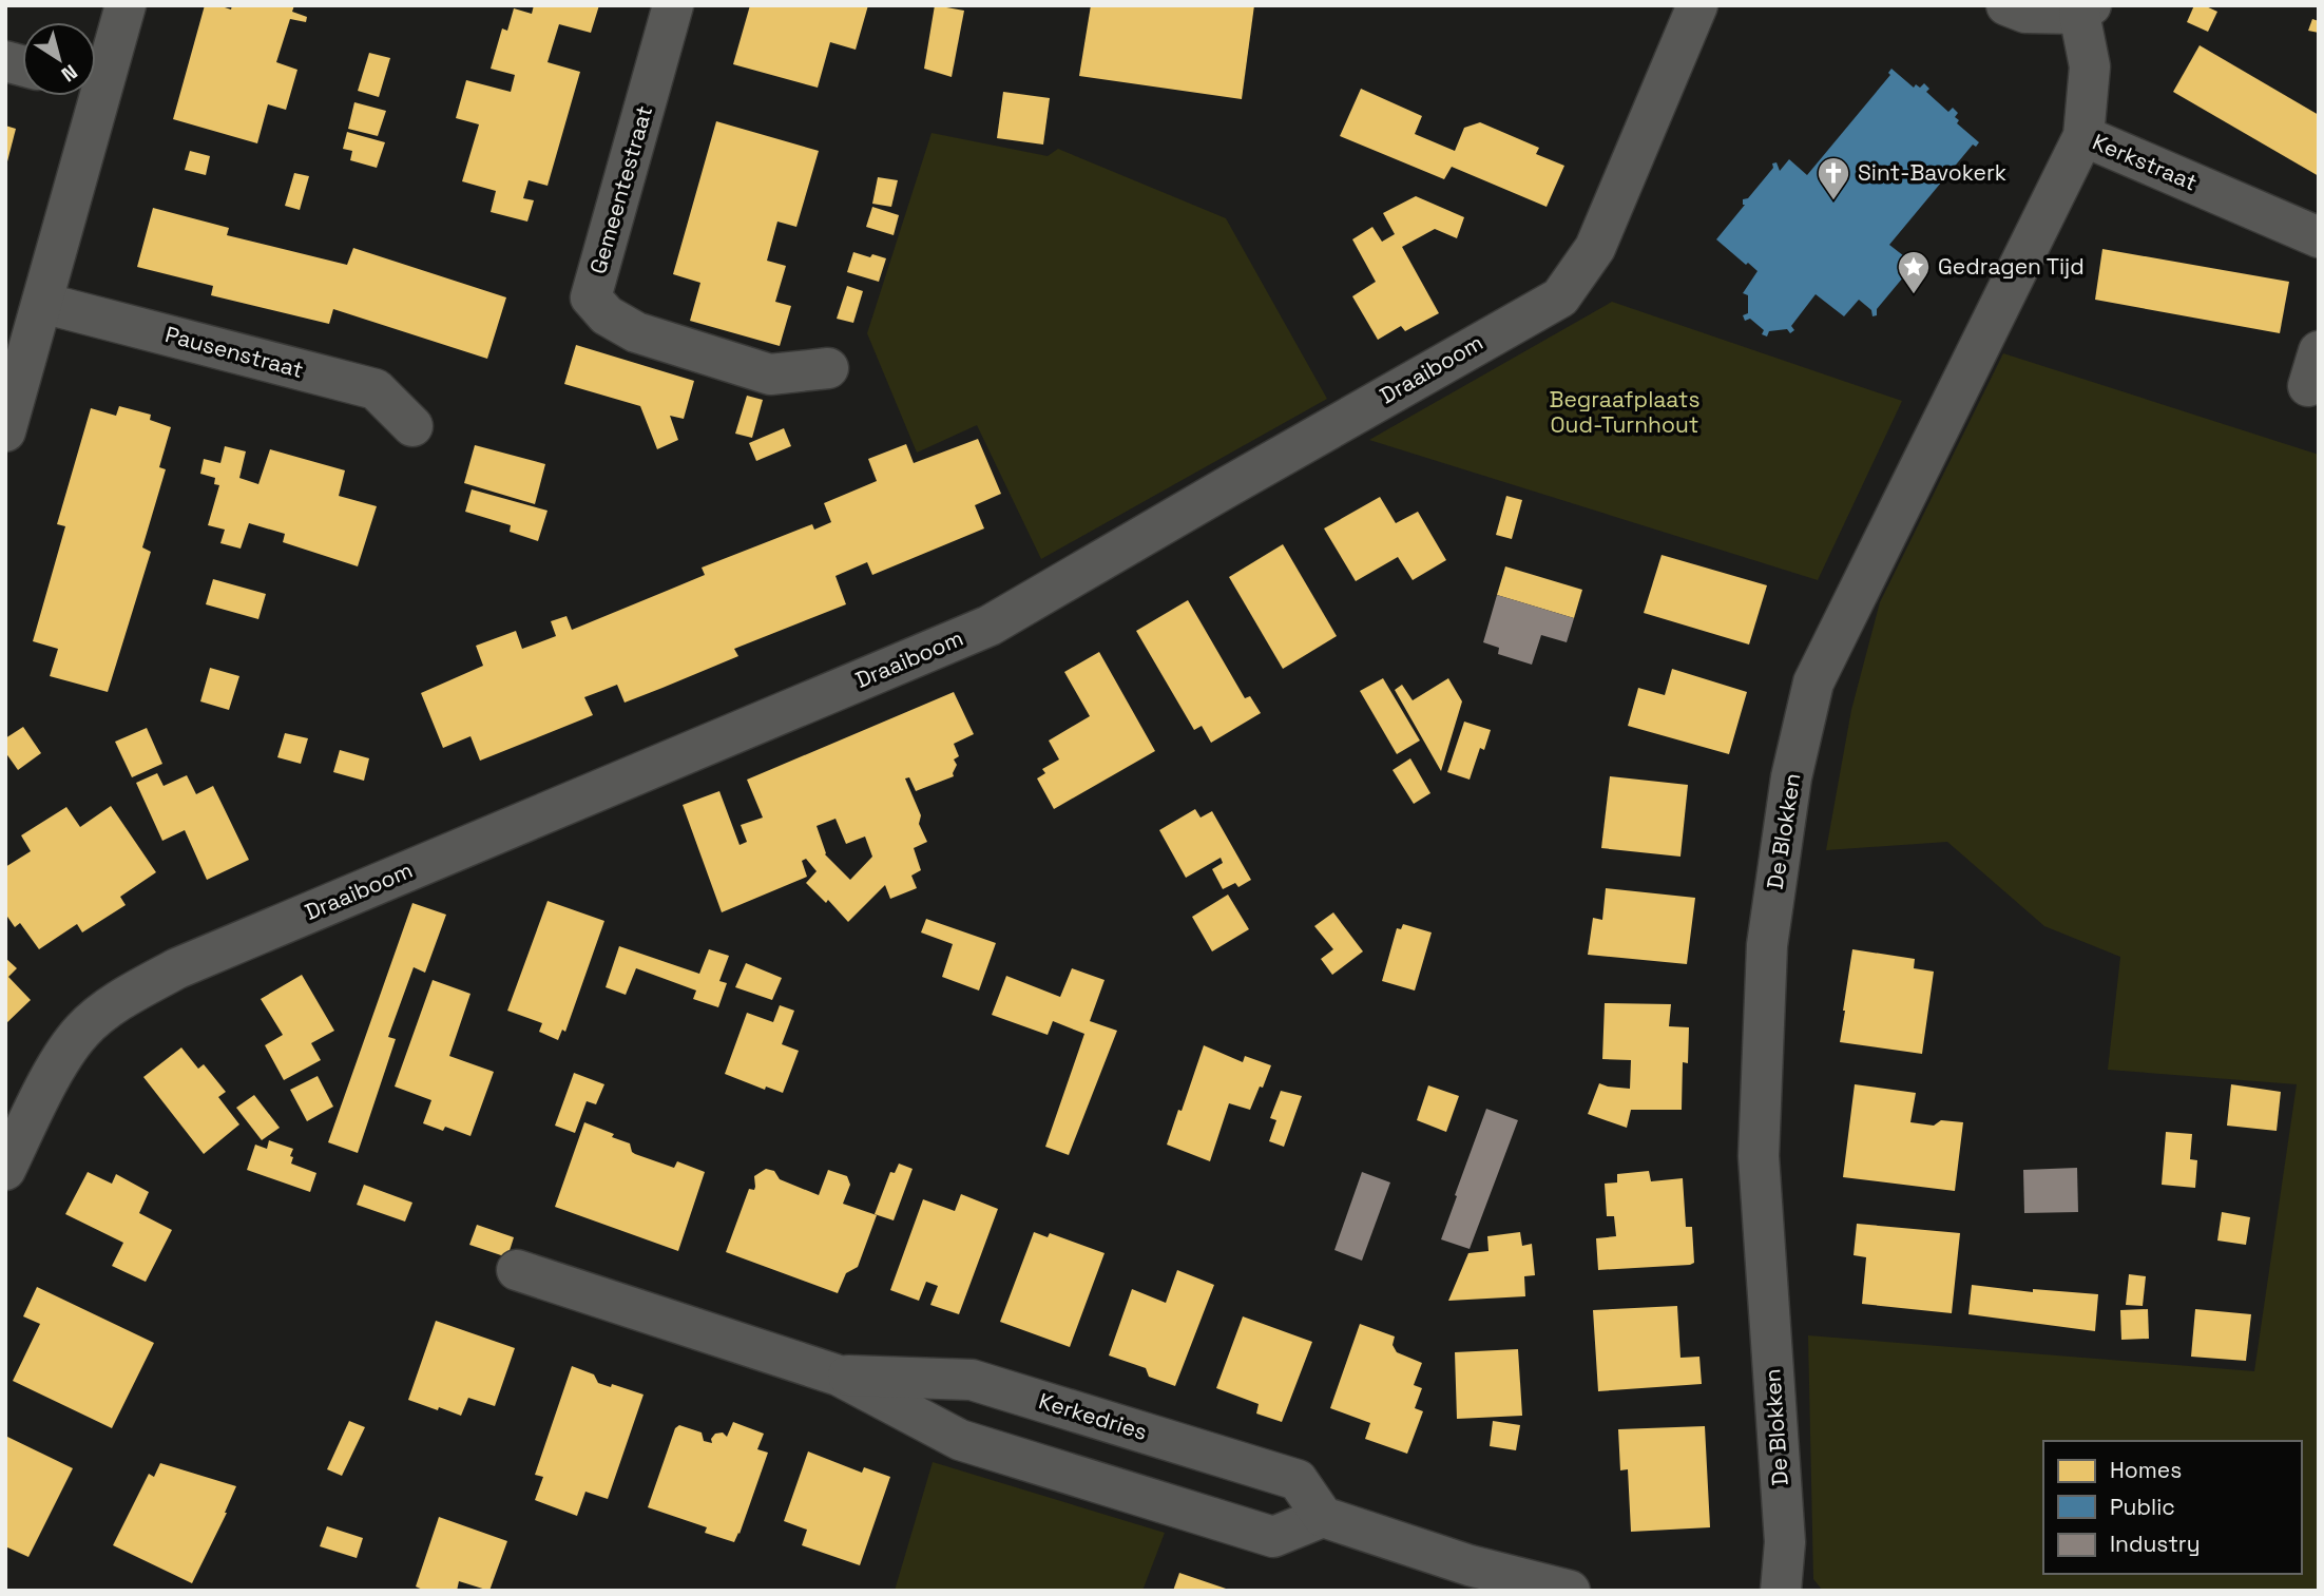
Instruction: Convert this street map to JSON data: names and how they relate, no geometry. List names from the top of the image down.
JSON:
{
  "streets": {
    "street": [
      "Kerkstraat",
      "Gemeentestraat",
      "Pausenstraat",
      "Draaiboom",
      "De Blokken",
      "Kerkedries"
    ]
  },
  "crossings": [
    ["Kerkstraat", "De Blokken"]
  ],
  "parks": ["Begraafplaats Oud-Turnhout"],
  "places": {
    "church": ["Sint-Bavokerk"],
    "place": ["Gedragen Tijd"]
  },
  "legend": ["Homes", "Public", "Industry"],
  "north": "bottom right"
}
